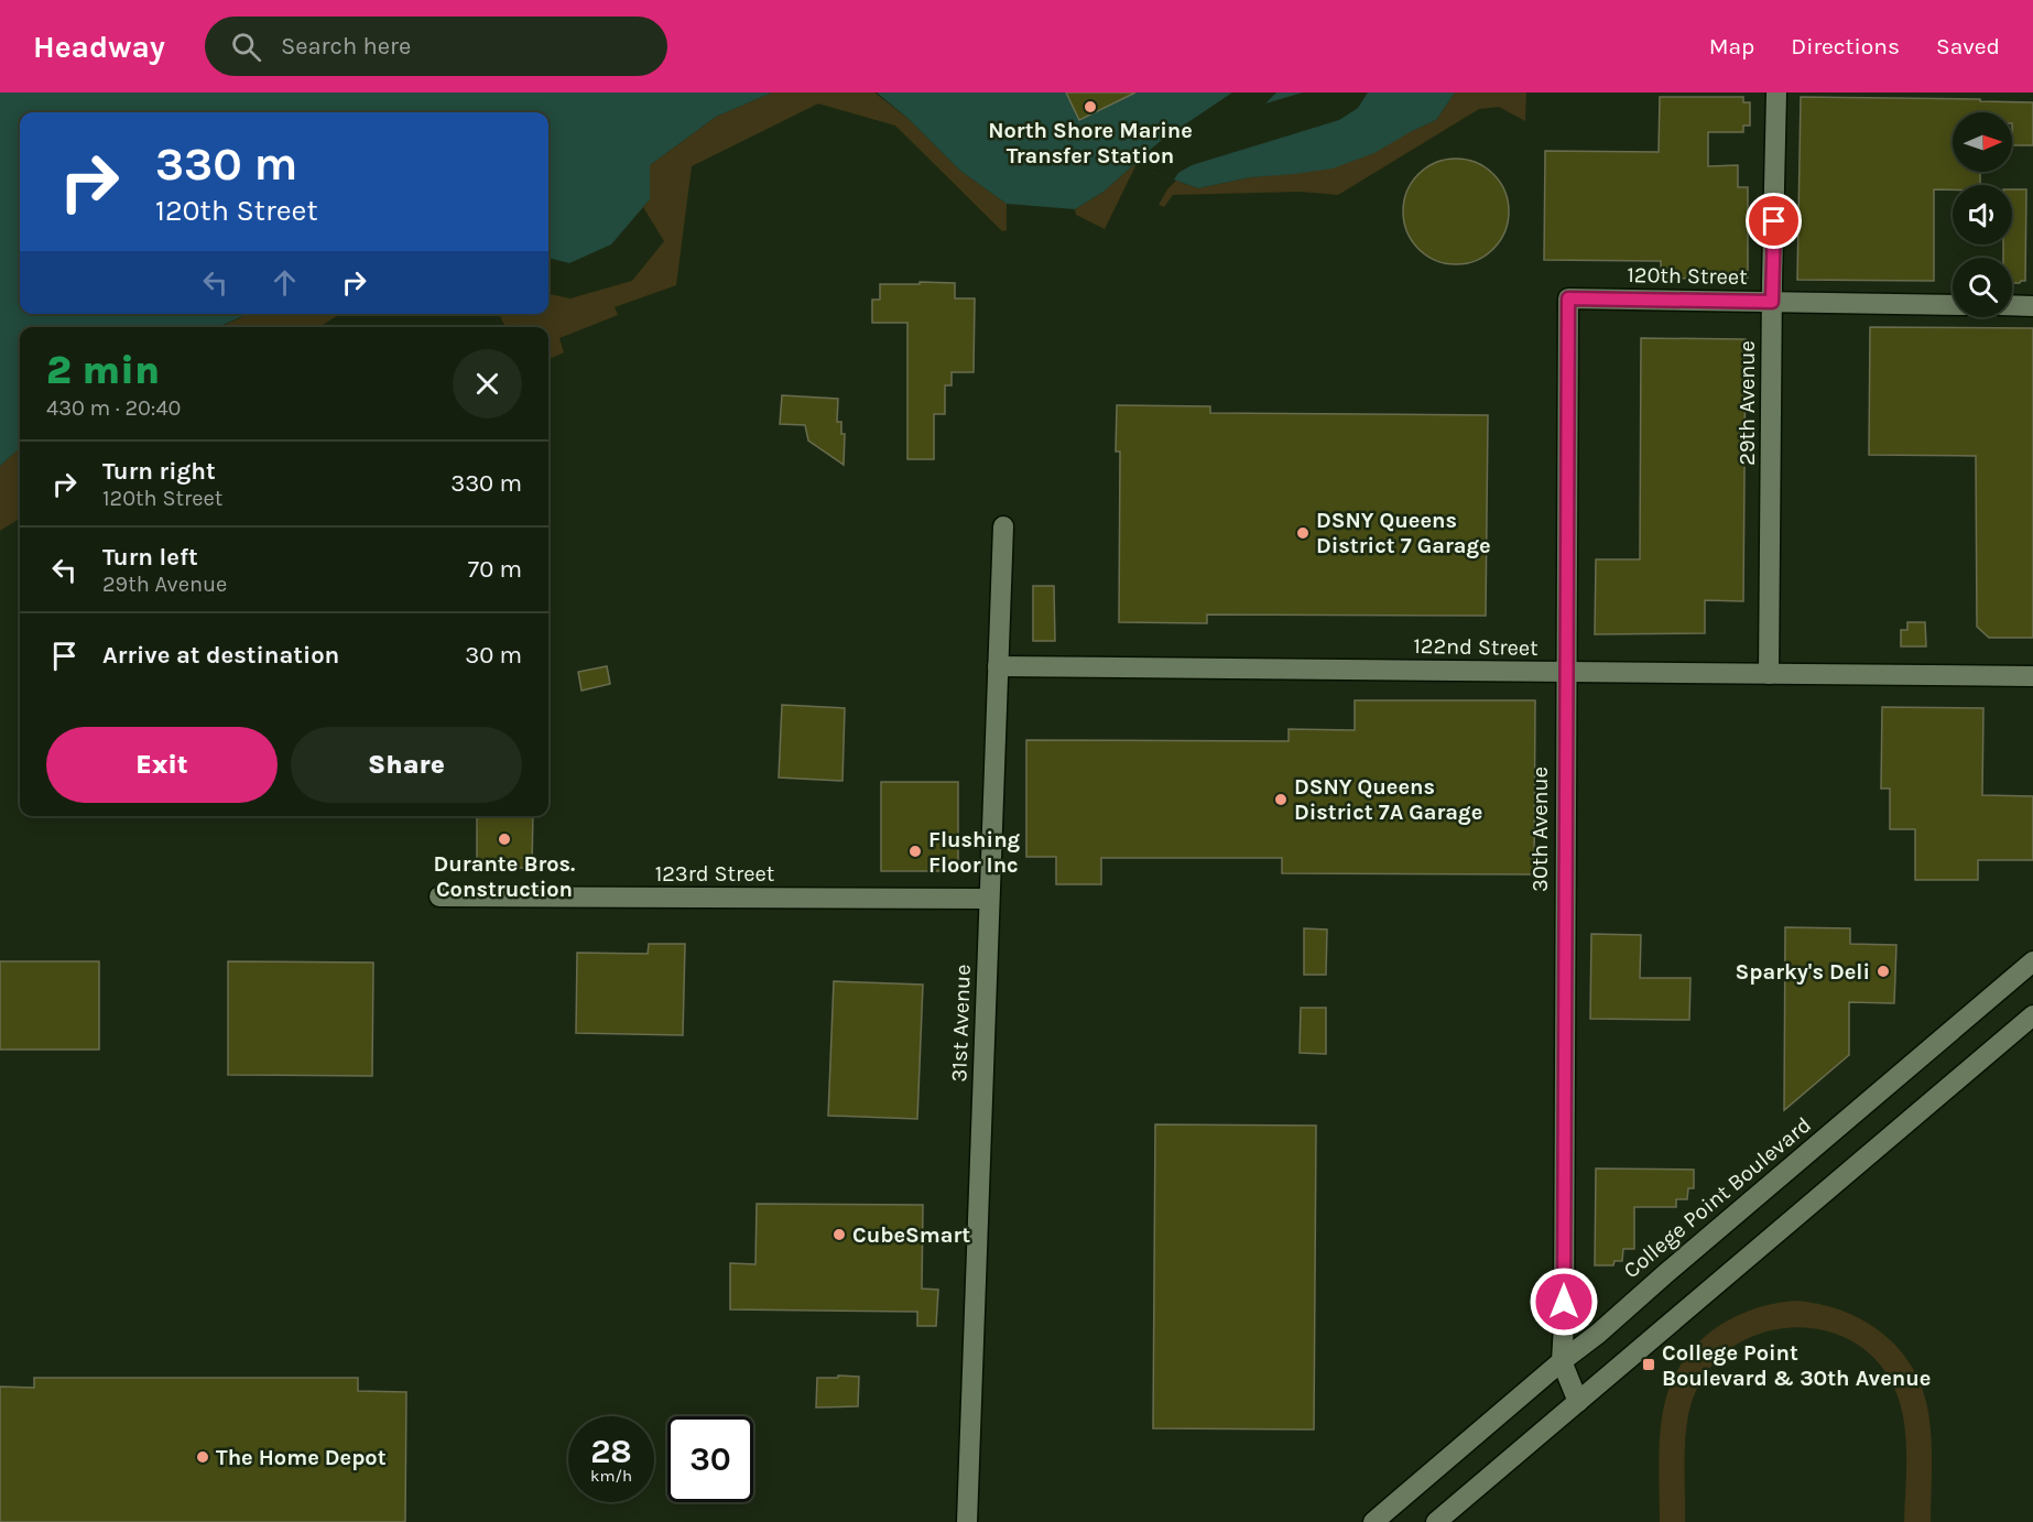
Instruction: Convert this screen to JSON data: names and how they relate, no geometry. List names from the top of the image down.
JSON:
{
  "streets": {
    "street": [
      "120th Street",
      "29th Avenue",
      "122nd Street",
      "30th Avenue",
      "123rd Street",
      "31st Avenue",
      "College Point Boulevard"
    ]
  },
  "crossings": [
    ["120th Street", "29th Avenue"],
    ["120th Street", "30th Avenue"],
    ["29th Avenue", "122nd Street"],
    ["122nd Street", "30th Avenue"],
    ["122nd Street", "31st Avenue"],
    ["30th Avenue", "College Point Boulevard"],
    ["123rd Street", "31st Avenue"]
  ],
  "places": {
    "other": [
      "North Shore Marine Transfer Station",
      "DSNY Queens District 7 Garage",
      "DSNY Queens District 7A Garage",
      "Durante Bros. Construction",
      "Flushing Floor Inc",
      "Sparky's Deli",
      "CubeSmart",
      "The Home Depot"
    ],
    "transit": ["College Point Boulevard & 30th Avenue"]
  },
  "north": "right",
  "page": {
    "header": "Headway",
    "search": "Search here",
    "nav": ["Map", "Directions", "Saved"],
    "turn": ["330 m", "120th Street"],
    "heading": ["2 min", "430 m · 20:40"],
    "list": [
      {
        "name": "Turn right",
        "note": "120th Street",
        "value": "330 m"
      },
      {
        "name": "Turn left",
        "note": "29th Avenue",
        "value": "70 m"
      },
      {
        "name": "Arrive at destination",
        "value": "30 m"
      }
    ],
    "buttons": ["Exit", "Share"],
    "speed": "28 km/h",
    "limit": "30"
  }
}
